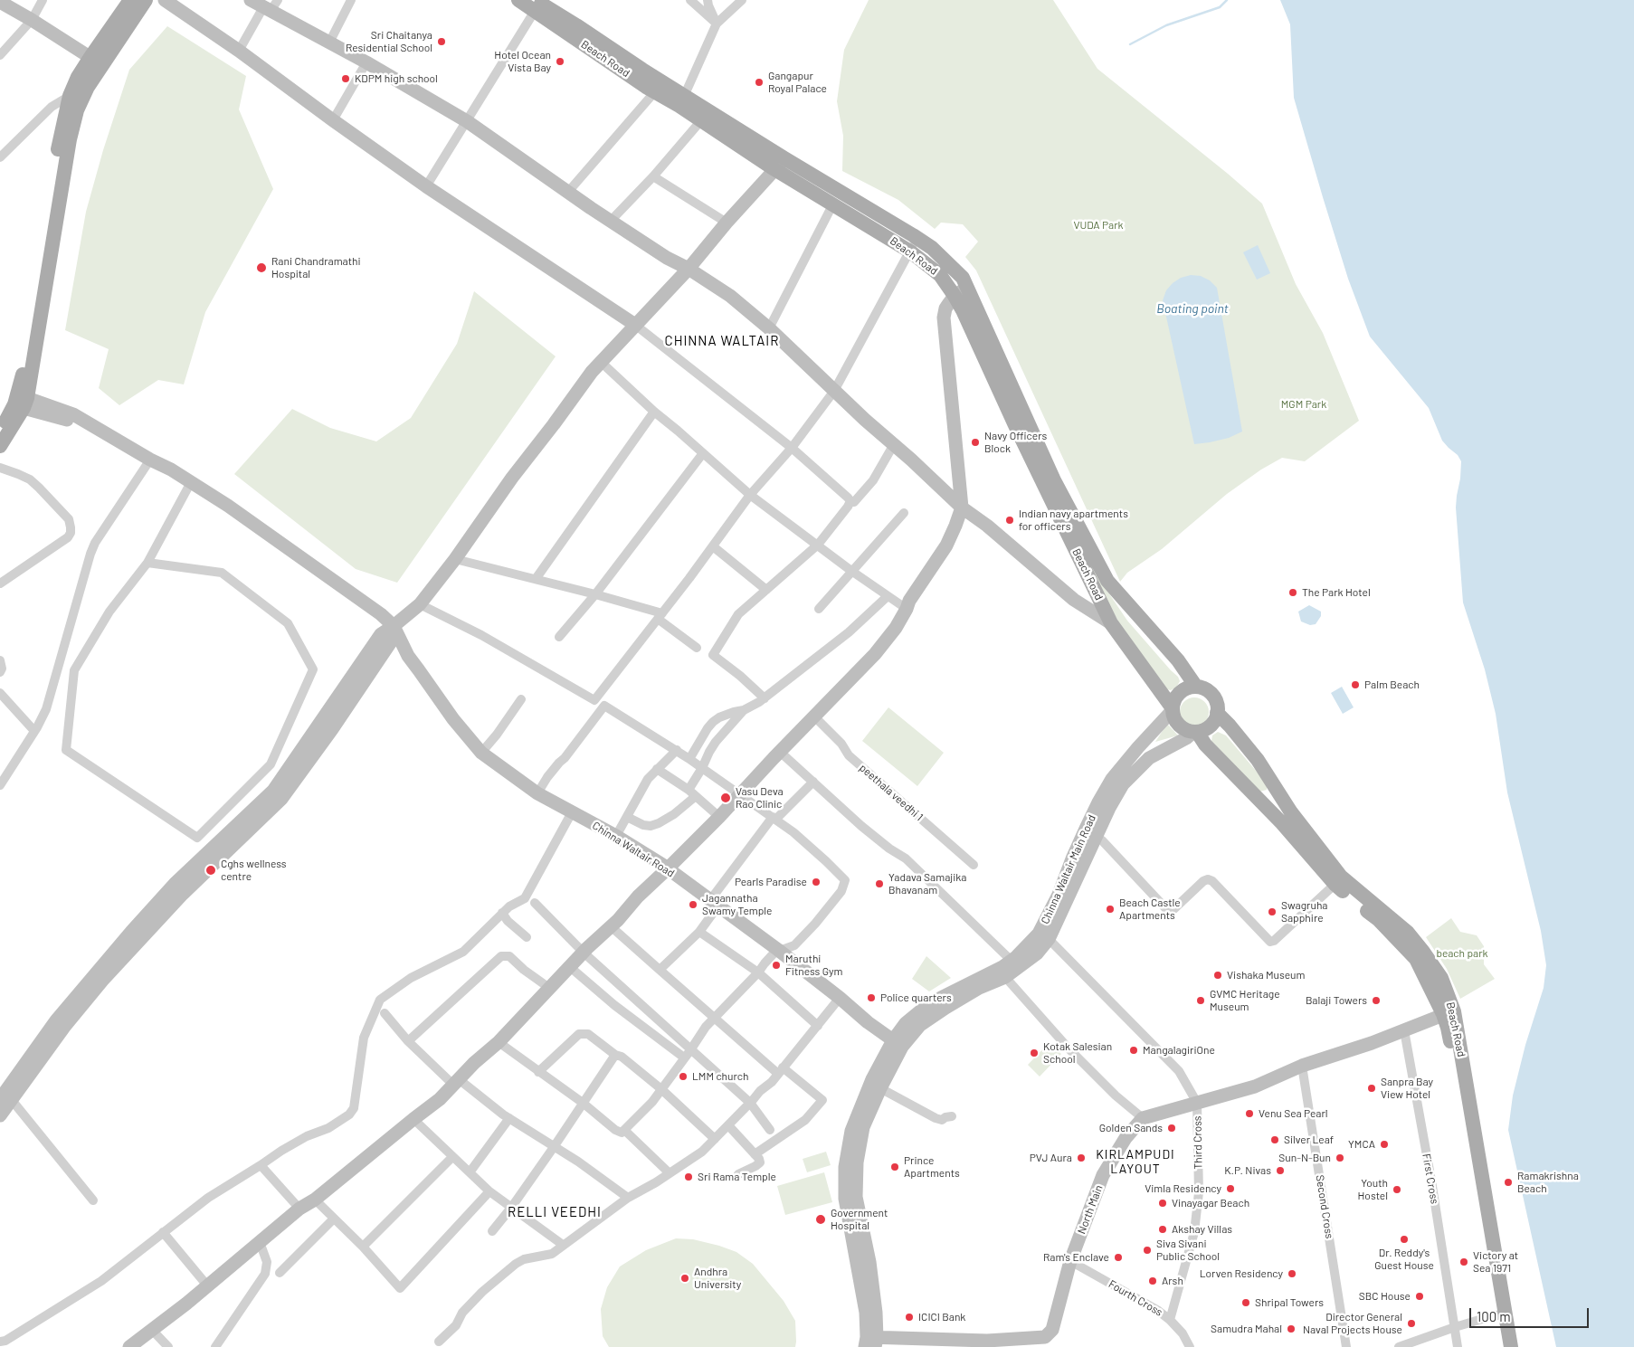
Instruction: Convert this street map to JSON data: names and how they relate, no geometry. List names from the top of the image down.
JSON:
{
  "streets": {
    "main road": ["Beach Road"],
    "street": [
      "peethala veedhi 1",
      "Chinna Waltair Road",
      "Chinna Waltair Main Road",
      "Third Cross",
      "First Cross",
      "Second Cross",
      "North Main",
      "Fourth Cross"
    ]
  },
  "crossings": [
    ["Beach Road", "Chinna Waltair Main Road"],
    ["Chinna Waltair Road", "Chinna Waltair Main Road"],
    ["Chinna Waltair Main Road", "Third Cross"],
    ["Chinna Waltair Main Road", "North Main"],
    ["Third Cross", "Fourth Cross"],
    ["North Main", "Fourth Cross"]
  ],
  "districts": ["CHINNA WALTAIR", "KIRLAMPUDI LAYOUT", "RELLI VEEDHI"],
  "water": ["Boating point"],
  "parks": ["VUDA Park", "MGM Park", "beach park"],
  "places": [
    "Sri Chaitanya Residential School",
    "Hotel Ocean Vista Bay",
    "KDPM high school",
    "Gangapur Royal Palace",
    "Rani Chandramathi Hospital",
    "Navy Officers Block",
    "Indian navy apartments for officers",
    "The Park Hotel",
    "Palm Beach",
    "Vasu Deva Rao Clinic",
    "Cghs wellness centre",
    "Pearls Paradise",
    "Yadava Samajika Bhavanam",
    "Jagannatha Swamy Temple",
    "Beach Castle Apartments",
    "Swagruha Sapphire",
    "Maruthi Fitness Gym",
    "Vishaka Museum",
    "Police quarters",
    "GVMC Heritage Museum",
    "Balaji Towers",
    "MangalagiriOne",
    "Kotak Salesian School",
    "LMM church",
    "Sanpra Bay View Hotel",
    "Venu Sea Pearl",
    "Golden Sands",
    "Silver Leaf",
    "YMCA",
    "PVJ Aura",
    "Sun-N-Bun",
    "Prince Apartments",
    "K.P. Nivas",
    "Sri Rama Temple",
    "Ramakrishna Beach",
    "Vimla Residency",
    "Youth Hostel",
    "Vinayagar Beach",
    "Government Hospital",
    "Akshay Villas",
    "Dr. Reddy's Guest House",
    "Siva Sivani Public School",
    "Ram's Enclave",
    "Victory at Sea 1971",
    "Lorven Residency",
    "Andhra University",
    "Arsh",
    "SBC House",
    "Shripal Towers",
    "ICICI Bank",
    "Director General Naval Projects House",
    "Samudra Mahal"
  ],
  "scale_bar": "100 m"
}
